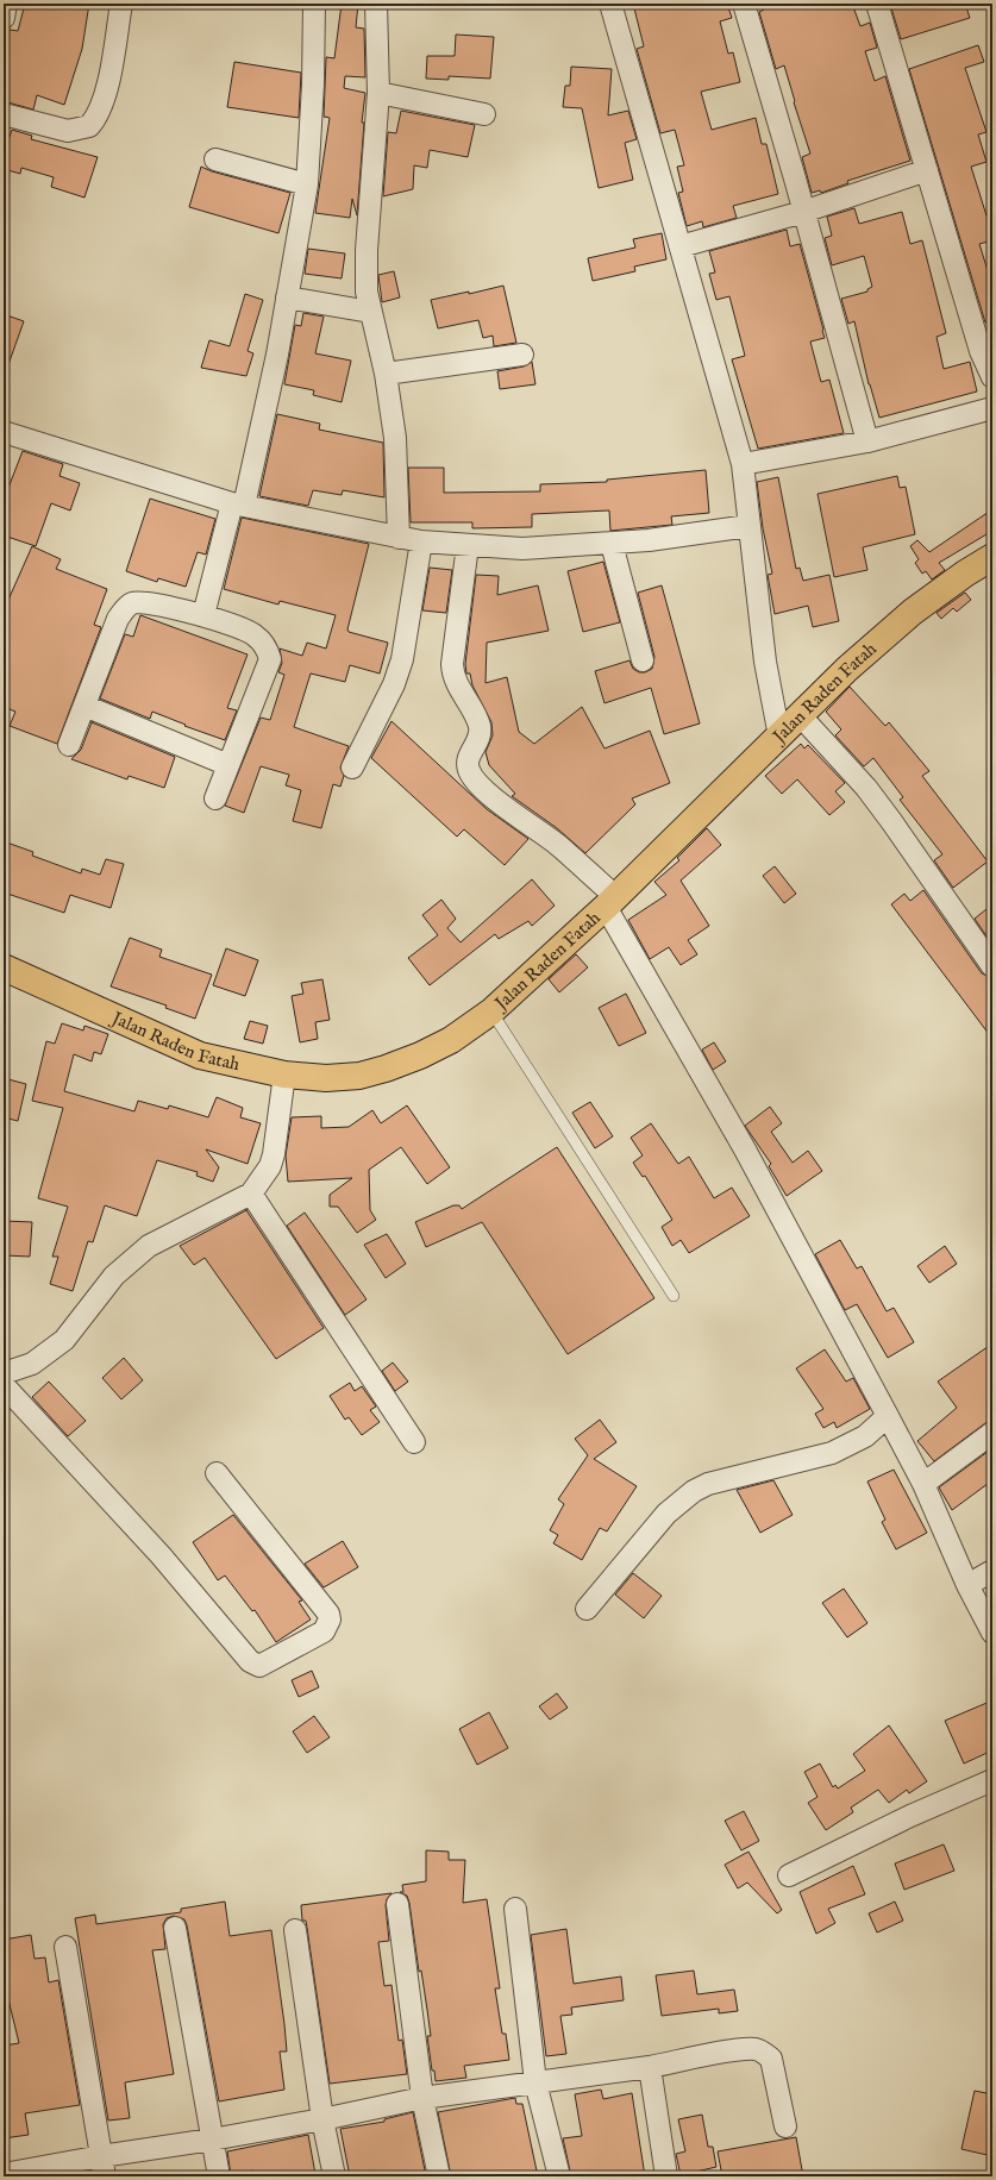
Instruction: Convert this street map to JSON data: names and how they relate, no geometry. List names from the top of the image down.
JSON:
{
  "streets": {
    "highway": ["Jalan Raden Fatah"]
  }
}
